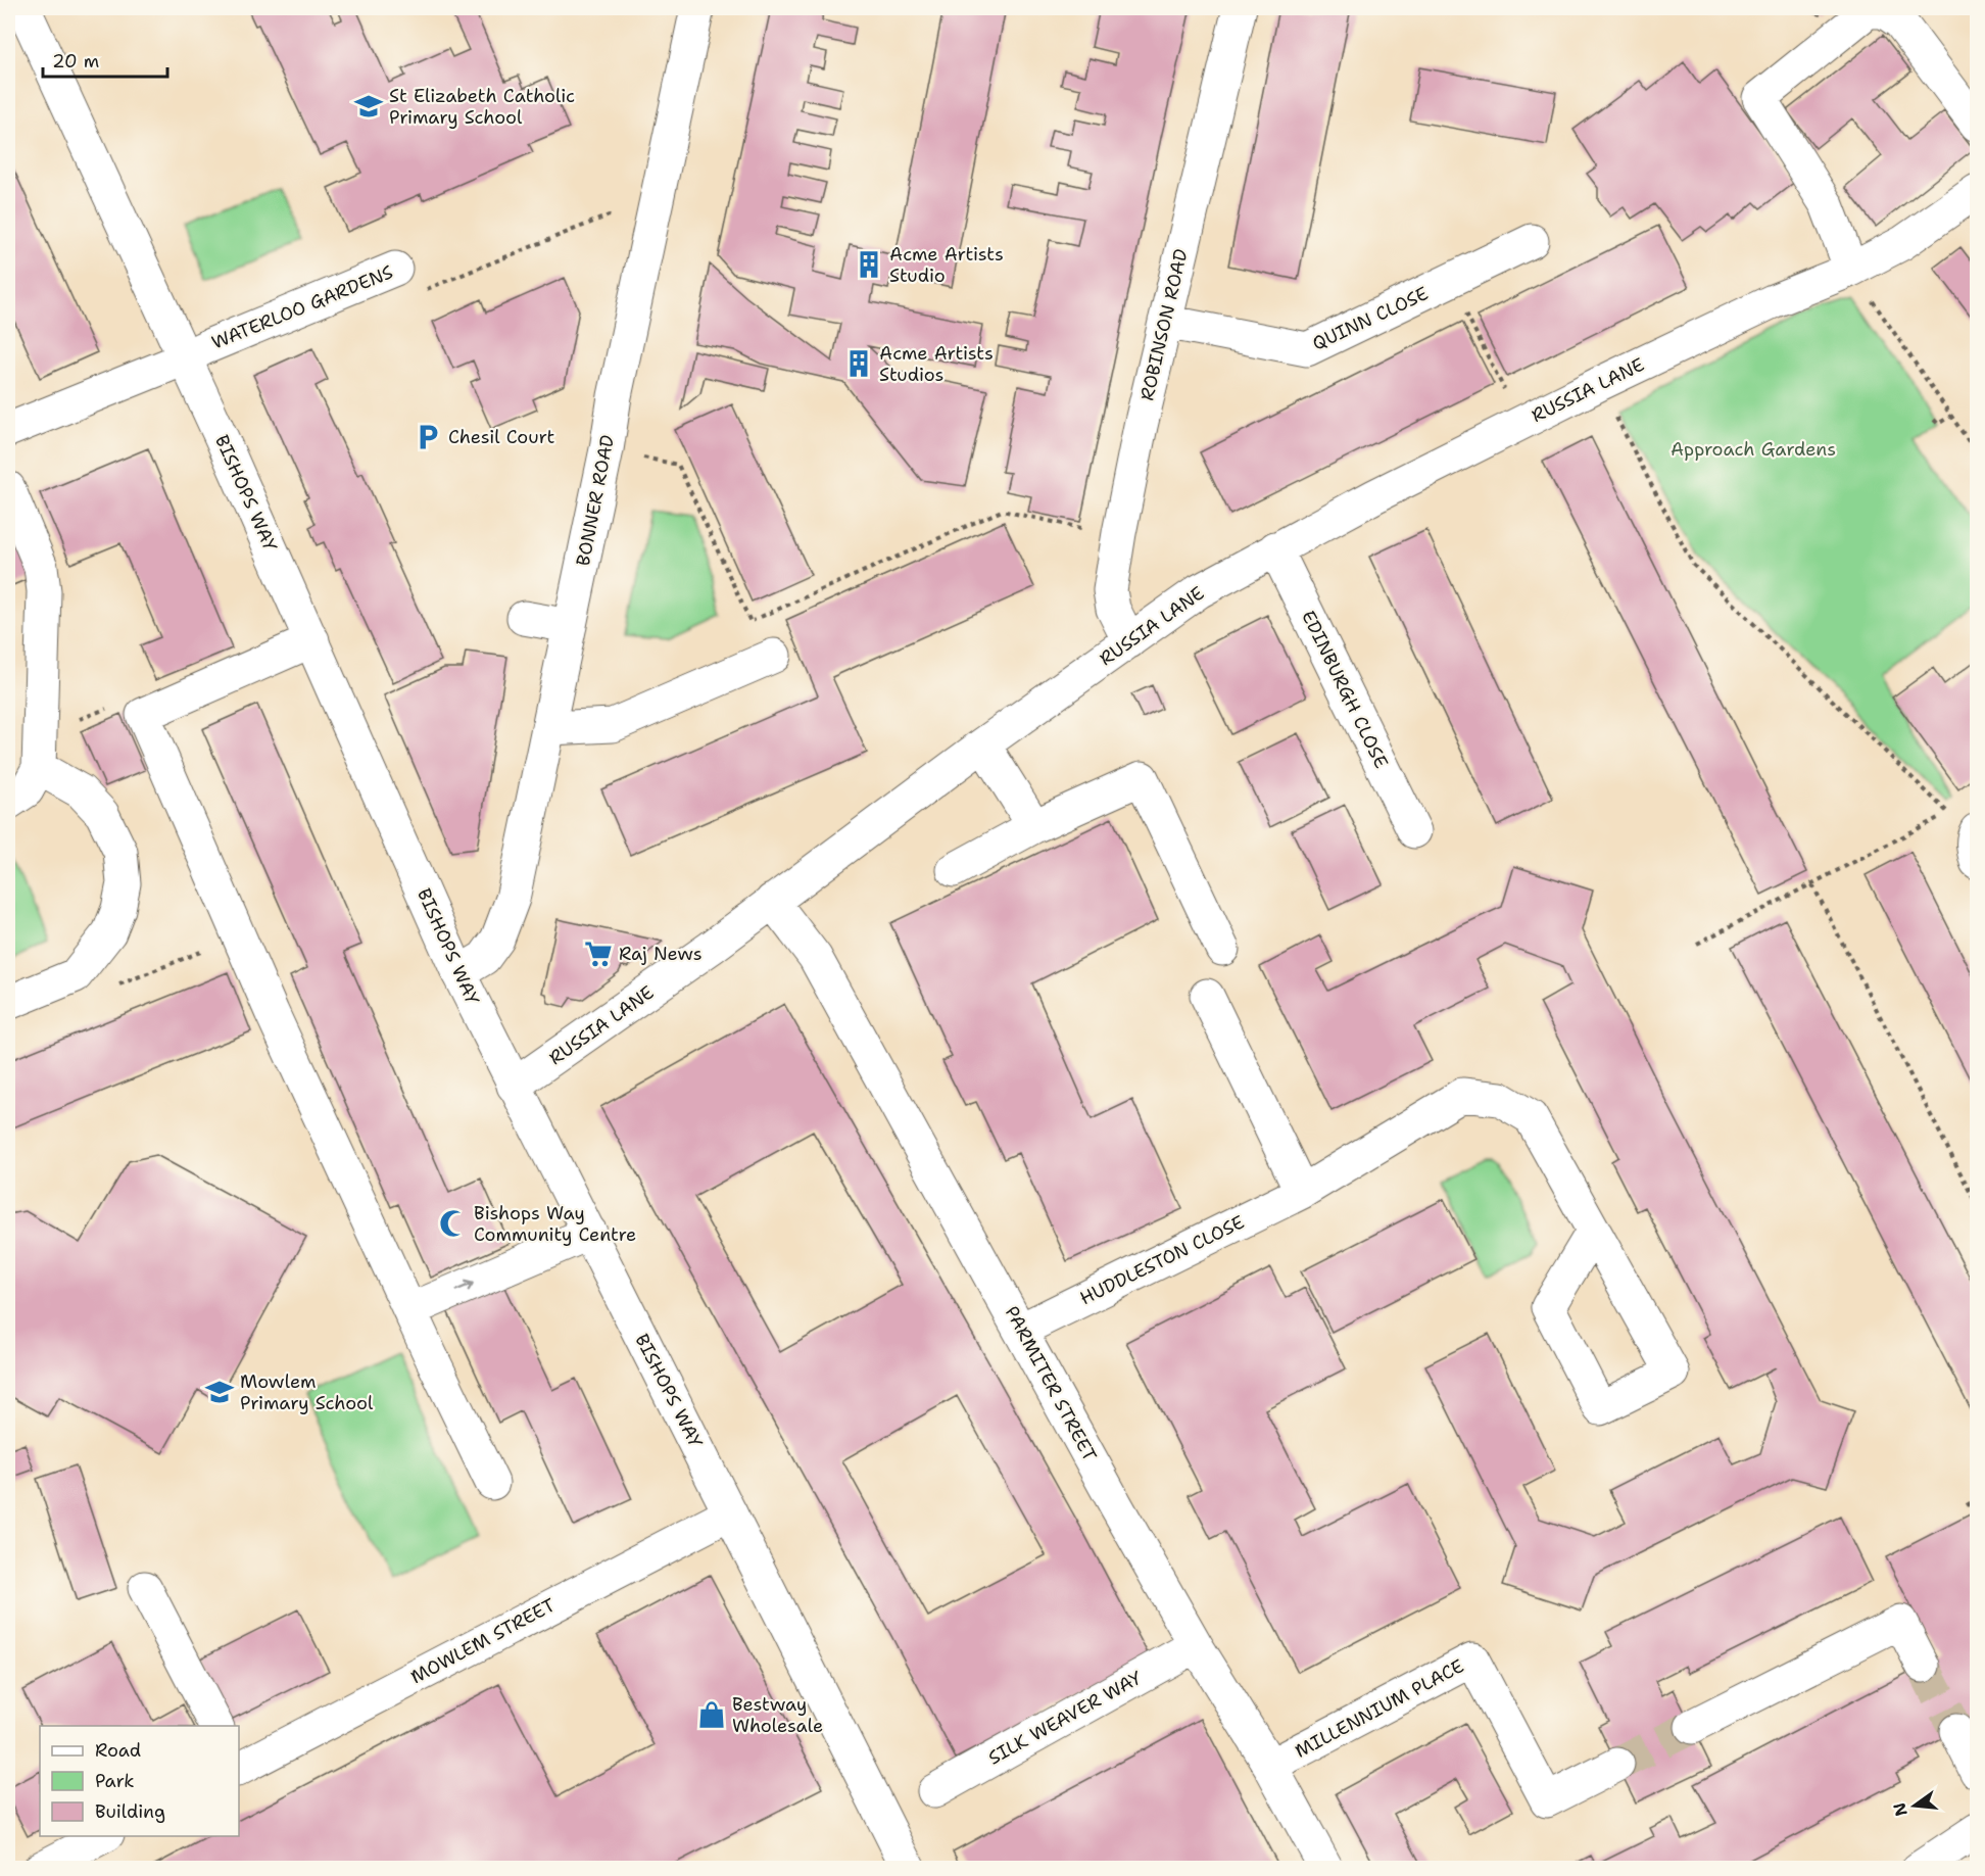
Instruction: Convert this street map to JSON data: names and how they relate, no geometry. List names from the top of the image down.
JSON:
{
  "streets": {
    "street": [
      "WATERLOO GARDENS",
      "QUINN CLOSE",
      "ROBINSON ROAD",
      "RUSSIA LANE",
      "BISHOPS WAY",
      "BONNER ROAD",
      "EDINBURGH CLOSE",
      "HUDDLESTON CLOSE",
      "PARMITER STREET",
      "MOWLEM STREET",
      "MILLENNIUM PLACE",
      "SILK WEAVER WAY"
    ]
  },
  "crossings": [
    ["WATERLOO GARDENS", "BISHOPS WAY"],
    ["WATERLOO GARDENS", "BONNER ROAD"],
    ["QUINN CLOSE", "ROBINSON ROAD"],
    ["ROBINSON ROAD", "RUSSIA LANE"],
    ["RUSSIA LANE", "BISHOPS WAY"],
    ["RUSSIA LANE", "EDINBURGH CLOSE"],
    ["RUSSIA LANE", "PARMITER STREET"],
    ["BISHOPS WAY", "BONNER ROAD"],
    ["BISHOPS WAY", "MOWLEM STREET"],
    ["HUDDLESTON CLOSE", "PARMITER STREET"],
    ["PARMITER STREET", "MILLENNIUM PLACE"],
    ["PARMITER STREET", "SILK WEAVER WAY"]
  ],
  "parks": ["Approach Gardens"],
  "places": {
    "school or university": ["St Elizabeth Catholic Primary School", "Mowlem Primary School"],
    "building": ["Acme Artists Studio", "Acme Artists Studios"],
    "parking": ["Chesil Court"],
    "supermarket": ["Raj News"],
    "mosque": ["Bishops Way Community Centre"],
    "shop": ["Bestway Wholesale"]
  },
  "legend": ["Road", "Park", "Building"],
  "scale_bar": "20 m",
  "north": "left"
}
